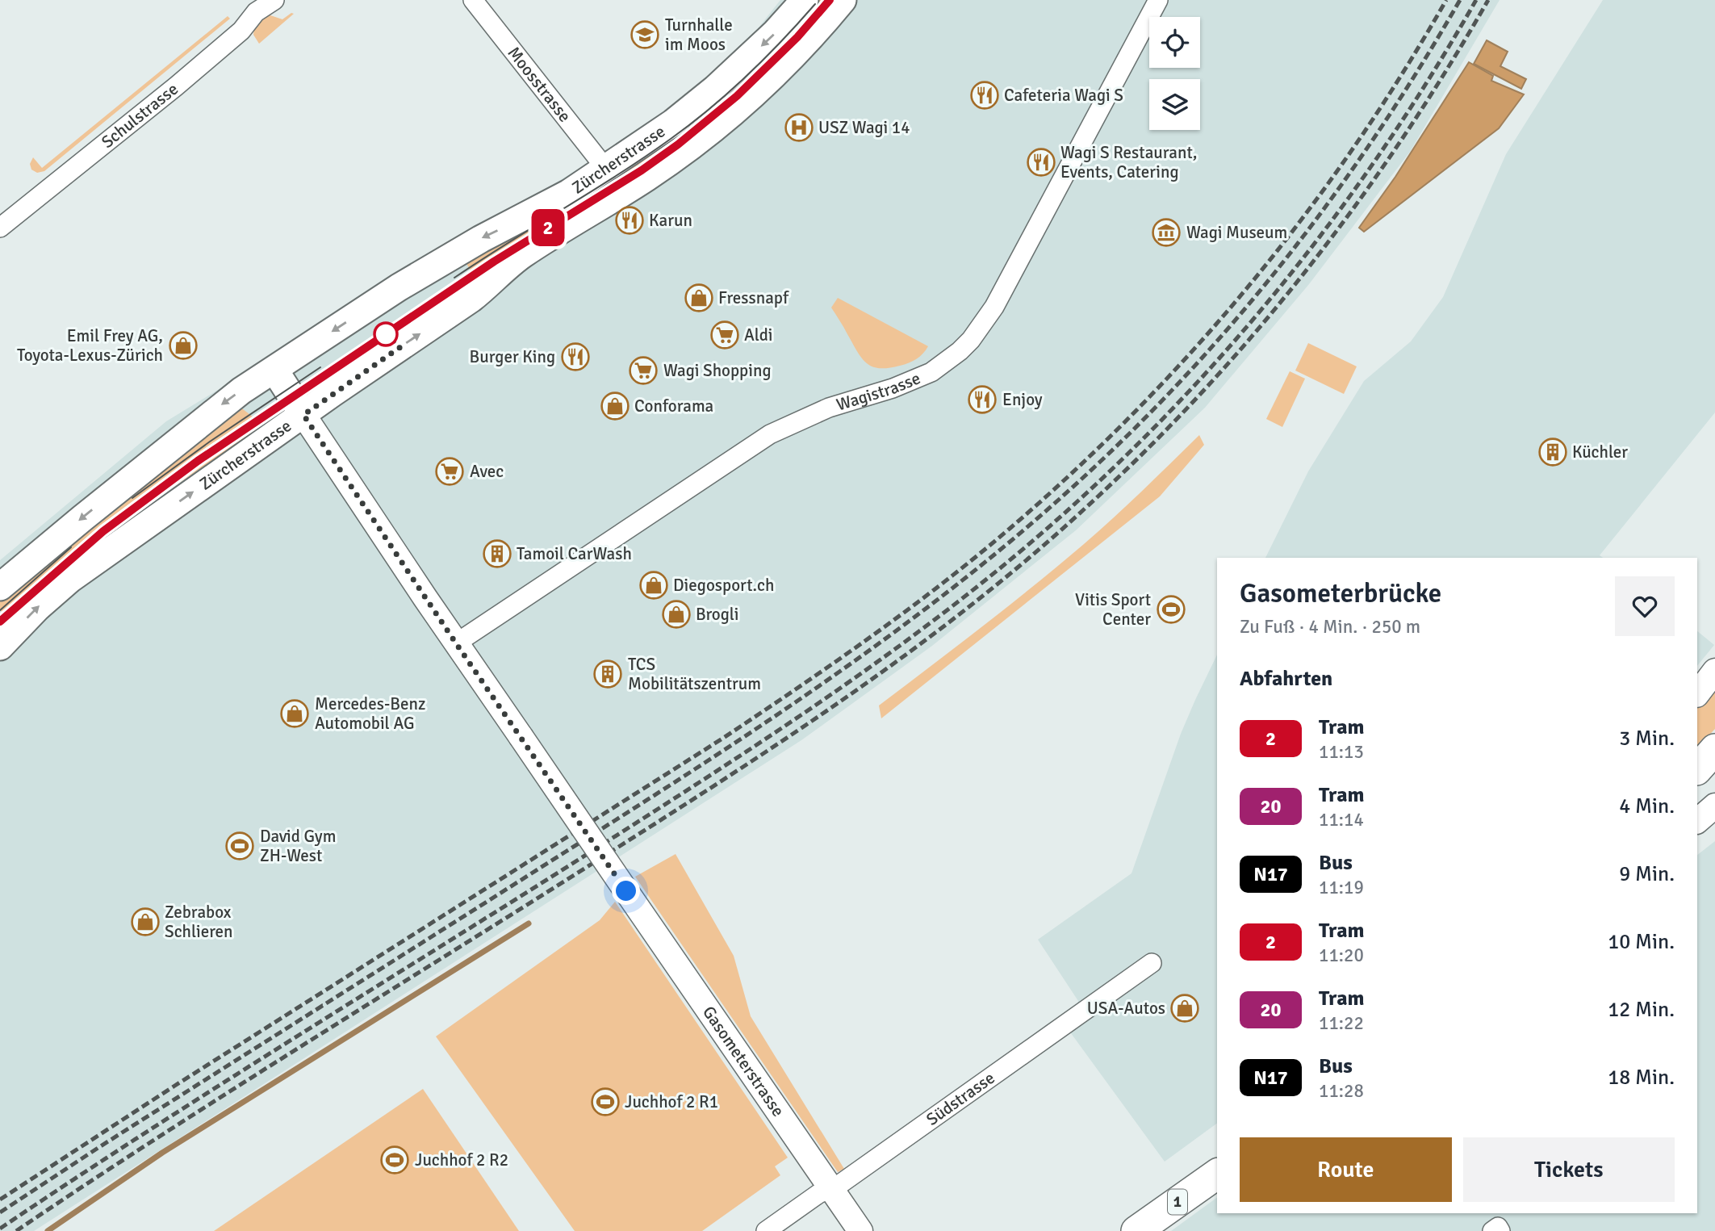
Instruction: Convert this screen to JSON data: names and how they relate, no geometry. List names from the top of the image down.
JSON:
{
  "streets": {
    "main road": ["Zürcherstrasse", "1"],
    "street": [
      "Moosstrasse",
      "Schulstrasse",
      "Wagistrasse",
      "Gasometerstrasse",
      "Südstrasse"
    ]
  },
  "crossings": [
    ["Moosstrasse", "Zürcherstrasse"],
    ["Wagistrasse", "Gasometerstrasse"],
    ["Gasometerstrasse", "Südstrasse"]
  ],
  "places": {
    "school or university": ["Turnhalle im Moos"],
    "restaurant": [
      "Cafeteria Wagi S",
      "Wagi S Restaurant, Events, Catering",
      "Karun",
      "Burger King",
      "Enjoy"
    ],
    "hospital": ["USZ Wagi 14"],
    "museum": ["Wagi Museum"],
    "shop": [
      "Fressnapf",
      "Emil Frey AG, Toyota-Lexus-Zürich",
      "Conforama",
      "Diegosport.ch",
      "Brogli",
      "Mercedes-Benz Automobil AG",
      "Zebrabox Schlieren",
      "USA-Autos"
    ],
    "supermarket": ["Aldi", "Wagi Shopping", "Avec"],
    "building": ["Küchler", "Tamoil CarWash", "TCS Mobilitätszentrum"],
    "sports": [
      "Vitis Sport Center",
      "David Gym ZH-West",
      "Juchhof 2 R1",
      "Juchhof 2 R2"
    ]
  },
  "lines": ["tram line 2"],
  "page": {
    "on_map": "2",
    "heading": [
      ["Gasometerbrücke", "Zu Fuß · 4 Min. · 250 m"],
      "Abfahrten"
    ],
    "list": [
      {
        "mark": "2",
        "name": "Tram",
        "note": "11:13",
        "value": "3 Min."
      },
      {
        "mark": "20",
        "name": "Tram",
        "note": "11:14",
        "value": "4 Min."
      },
      {
        "mark": "N17",
        "name": "Bus",
        "note": "11:19",
        "value": "9 Min."
      },
      {
        "mark": "2",
        "name": "Tram",
        "note": "11:20",
        "value": "10 Min."
      },
      {
        "mark": "20",
        "name": "Tram",
        "note": "11:22",
        "value": "12 Min."
      },
      {
        "mark": "N17",
        "name": "Bus",
        "note": "11:28",
        "value": "18 Min."
      }
    ],
    "buttons": ["Route", "Tickets"]
  }
}
